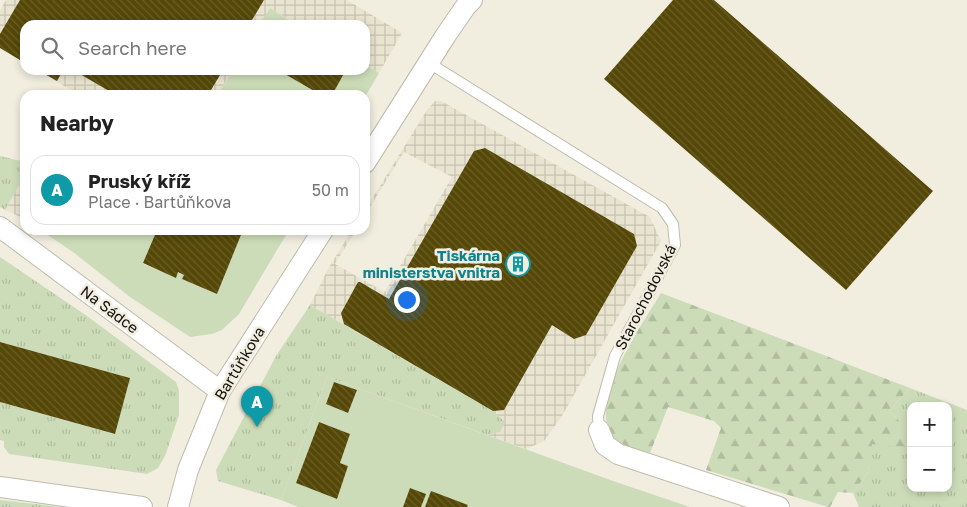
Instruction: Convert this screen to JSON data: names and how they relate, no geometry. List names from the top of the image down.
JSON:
{
  "streets": {
    "street": ["Starochodovská", "Na Sádce", "Bartůňkova"]
  },
  "crossings": [
    ["Na Sádce", "Bartůňkova"]
  ],
  "places": {
    "building": ["Tiskárna ministerstva vnitra"]
  },
  "page": {
    "search": "Search here",
    "heading": "Nearby",
    "list": [
      {
        "mark": "A",
        "name": "Pruský kříž",
        "note": "Place · Bartůňkova",
        "value": "50 m"
      }
    ],
    "pins": "A",
    "map_buttons": ["+", "−"]
  }
}
